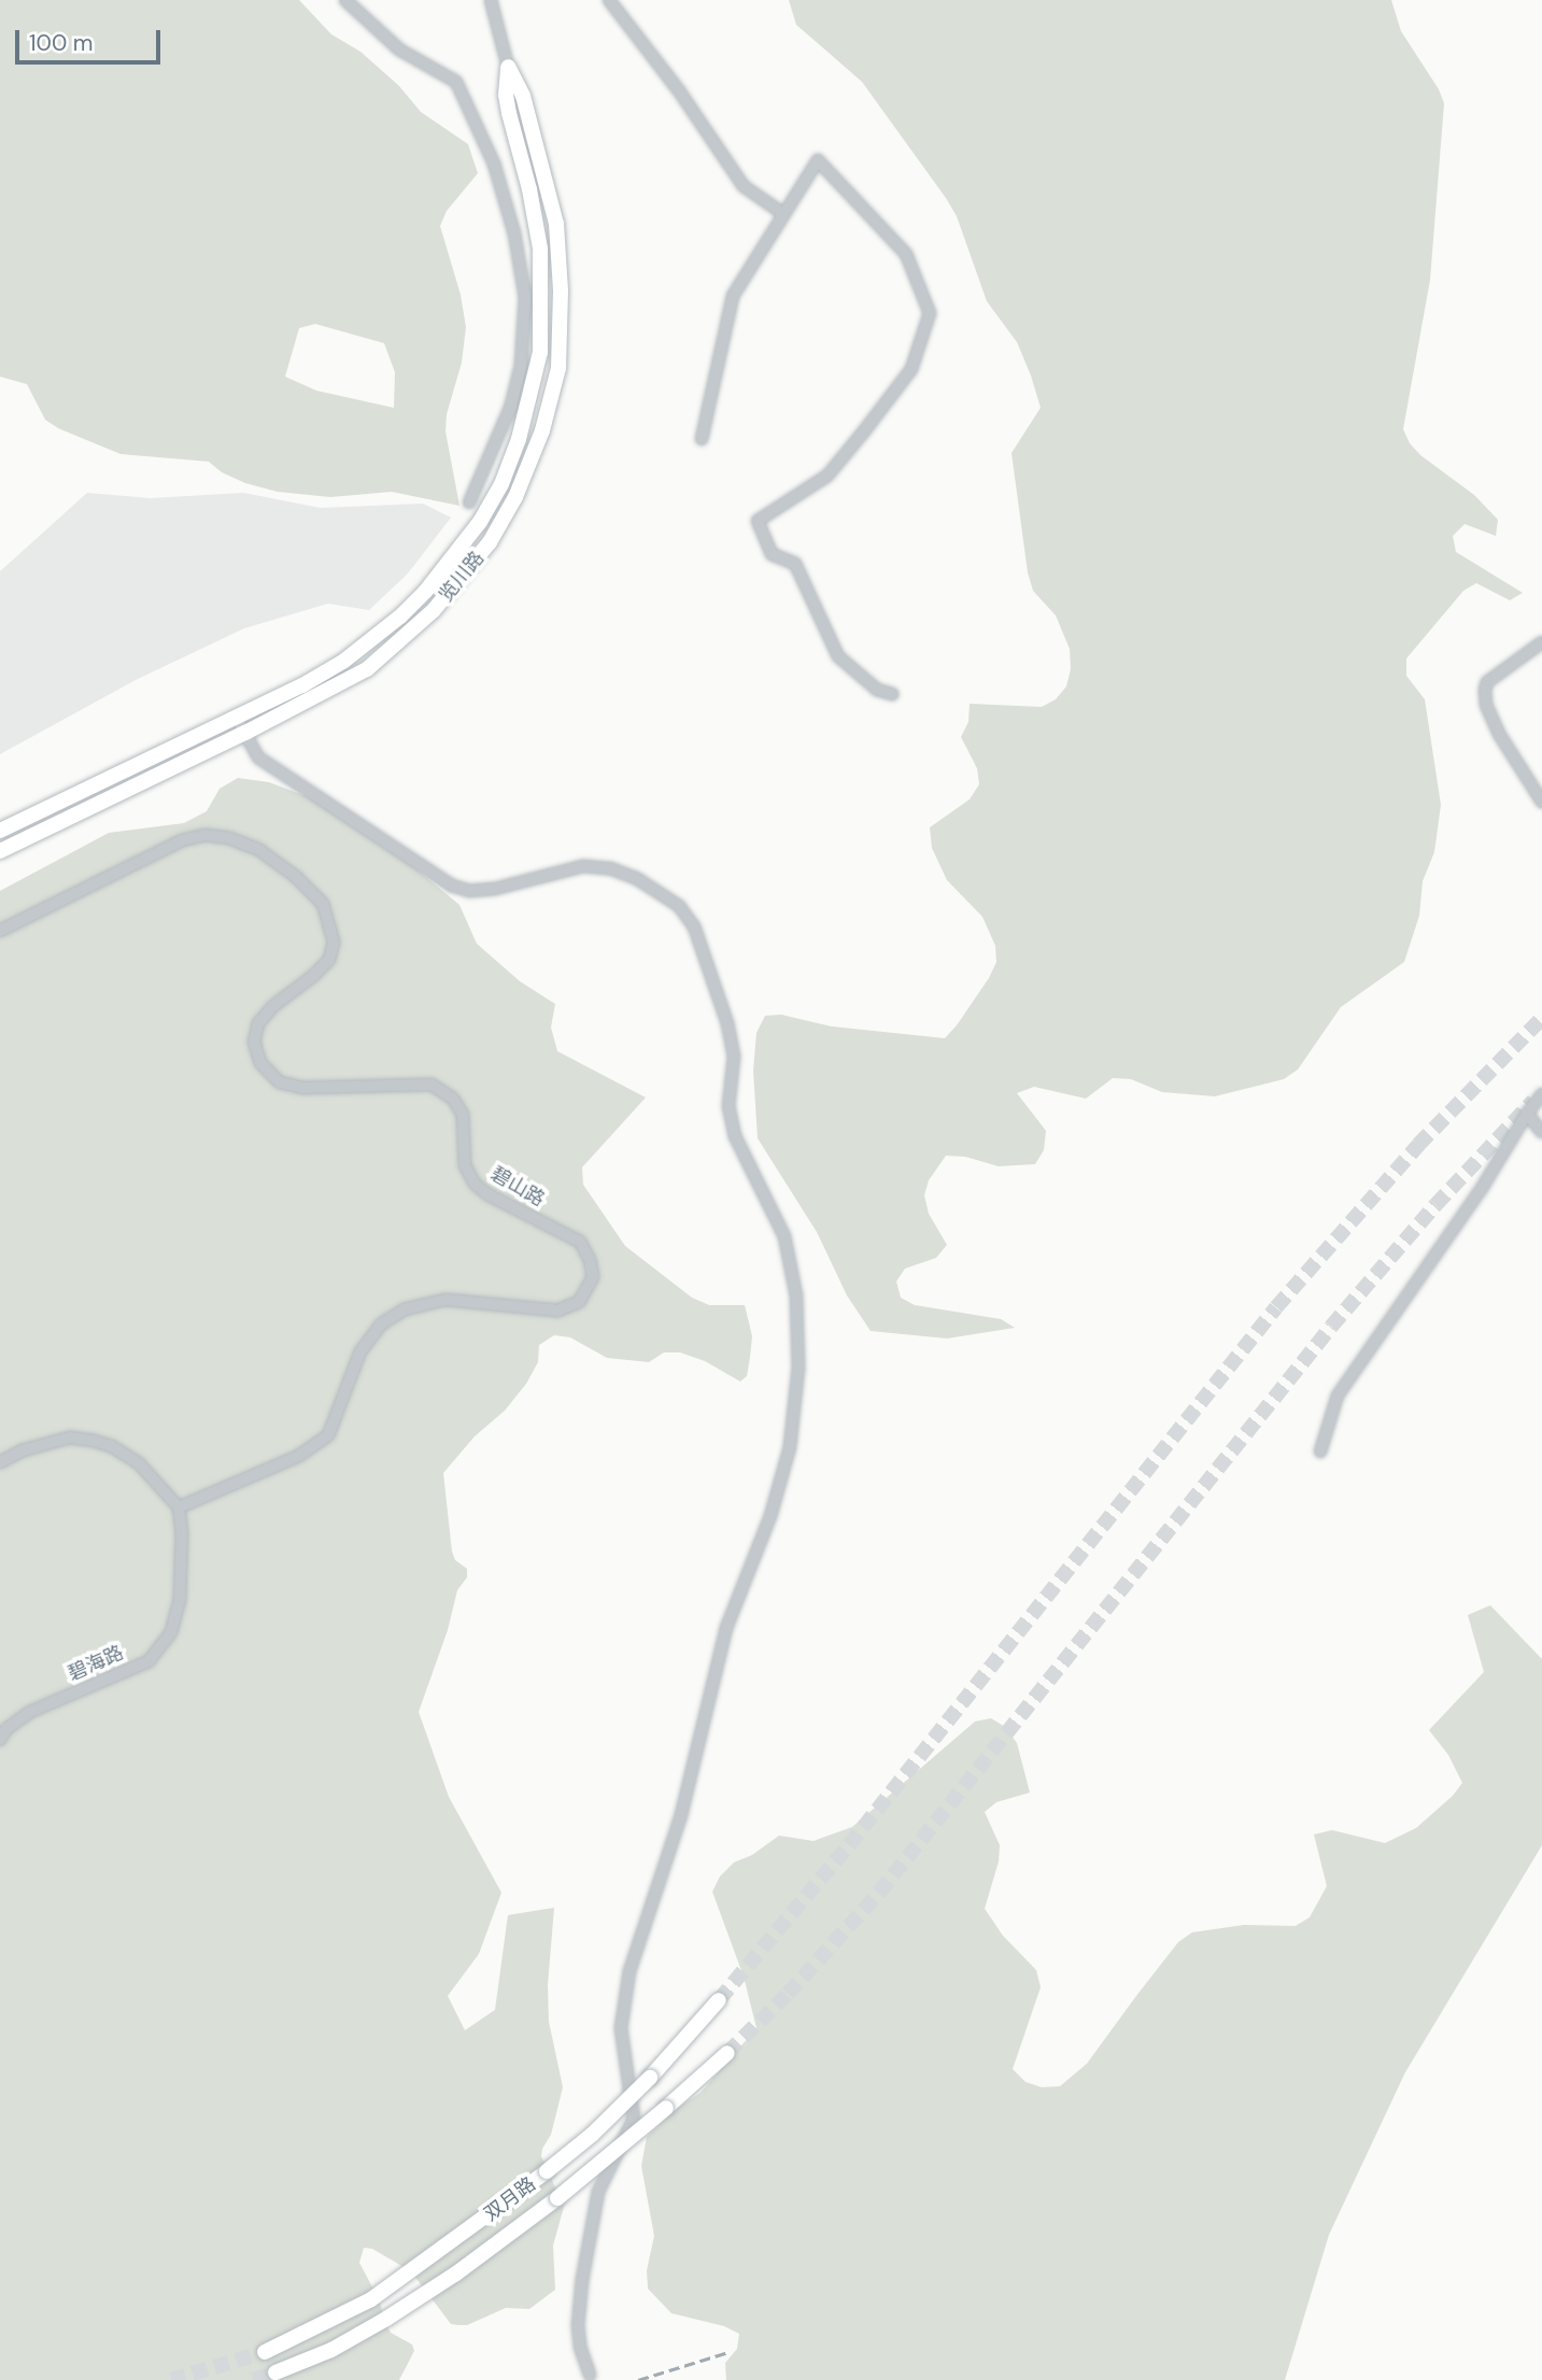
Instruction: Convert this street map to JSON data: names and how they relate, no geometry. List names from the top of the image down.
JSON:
{
  "streets": {
    "street": [
      "览川路",
      "碧山路",
      "碧海路",
      "双月路"
    ]
  },
  "crossings": [
    ["碧山路", "碧海路"]
  ],
  "scale_bar": "100 m"
}
